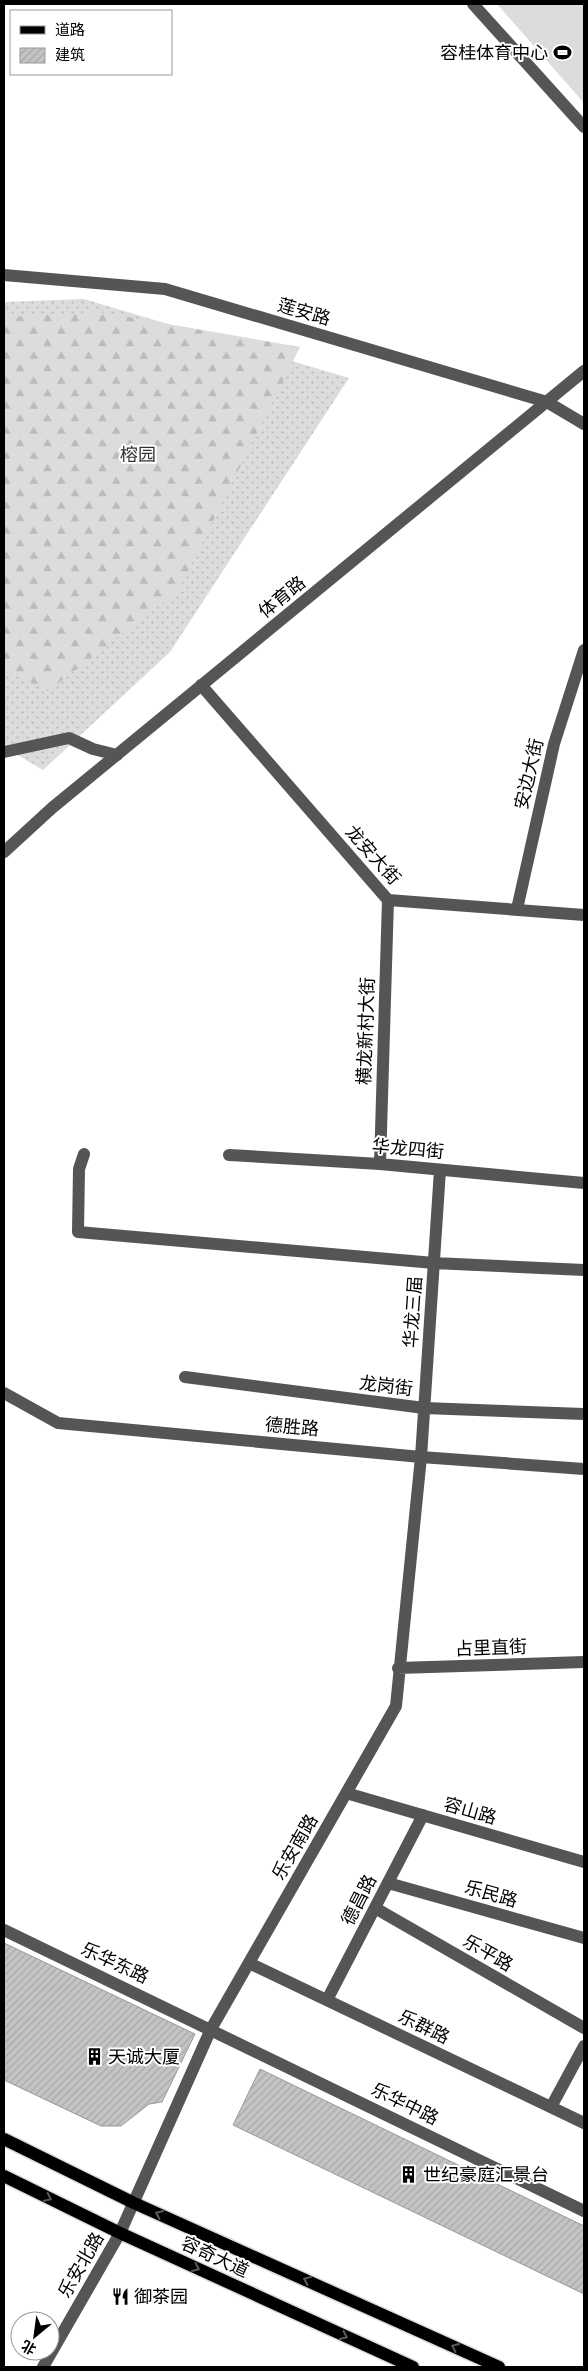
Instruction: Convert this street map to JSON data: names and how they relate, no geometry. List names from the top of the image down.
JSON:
{
  "streets": {
    "main road": ["容奇大道"],
    "street": [
      "莲安路",
      "体育路",
      "安边大街",
      "龙安大街",
      "横龙新村大街",
      "华龙四街",
      "华龙三届",
      "龙岗街",
      "德胜路",
      "占里直街",
      "容山路",
      "乐安南路",
      "乐民路",
      "德昌路",
      "乐平路",
      "乐华东路",
      "乐群路",
      "乐华中路",
      "乐安北路"
    ]
  },
  "crossings": [
    ["莲安路", "体育路"],
    ["体育路", "龙安大街"],
    ["安边大街", "龙安大街"],
    ["龙安大街", "横龙新村大街"],
    ["横龙新村大街", "华龙四街"],
    ["华龙四街", "华龙三届"],
    ["华龙三届", "龙岗街"],
    ["华龙三届", "德胜路"],
    ["华龙三届", "乐安南路"],
    ["德胜路", "乐安南路"],
    ["占里直街", "乐安南路"],
    ["容山路", "乐安南路"],
    ["容山路", "德昌路"],
    ["乐安南路", "乐华东路"],
    ["乐安南路", "乐群路"],
    ["乐安南路", "乐华中路"],
    ["乐安南路", "容奇大道"],
    ["乐安南路", "乐安北路"],
    ["乐民路", "德昌路"],
    ["德昌路", "乐平路"],
    ["德昌路", "乐群路"],
    ["乐华东路", "乐华中路"],
    ["容奇大道", "乐安北路"]
  ],
  "parks": ["榕园"],
  "places": {
    "sports": ["容桂体育中心"],
    "building": ["天诚大厦", "世纪豪庭汇景台"],
    "restaurant": ["御茶园"]
  },
  "legend": ["道路", "建筑"],
  "north": "bottom left"
}
